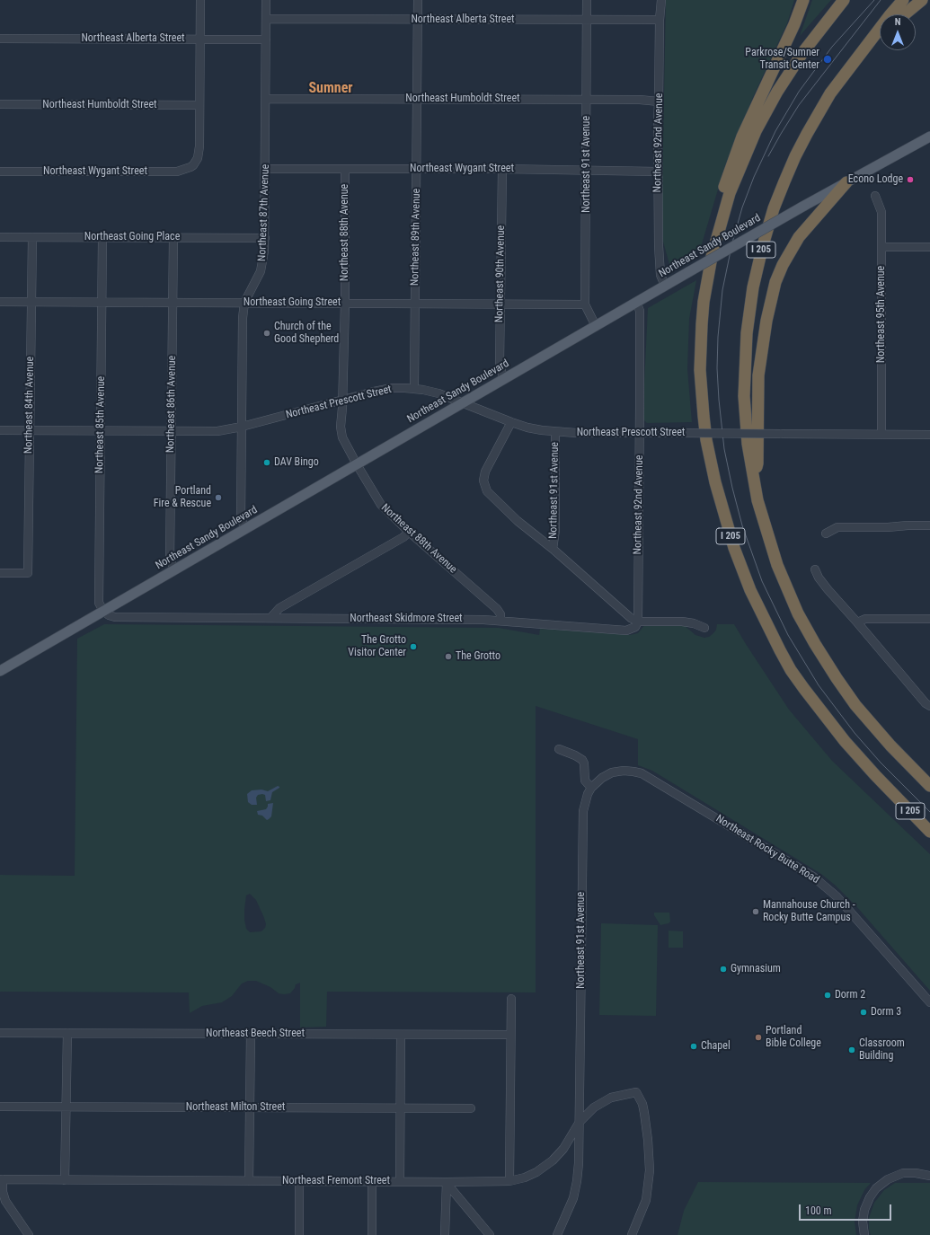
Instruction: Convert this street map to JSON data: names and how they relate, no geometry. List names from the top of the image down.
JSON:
{
  "streets": {
    "highway": ["I 205"],
    "main road": ["Northeast Sandy Boulevard"],
    "street": [
      "Northeast Alberta Street",
      "Northeast Humboldt Street",
      "Northeast 92nd Avenue",
      "Northeast 91st Avenue",
      "Northeast Wygant Street",
      "Northeast 87th Avenue",
      "Northeast 88th Avenue",
      "Northeast Going Place",
      "Northeast 89th Avenue",
      "Northeast 90th Avenue",
      "Northeast Going Street",
      "Northeast 95th Avenue",
      "Northeast Prescott Street",
      "Northeast 86th Avenue",
      "Northeast 84th Avenue",
      "Northeast 85th Avenue",
      "Northeast Skidmore Street",
      "Northeast Rocky Butte Road",
      "Northeast Beech Street",
      "Northeast Milton Street",
      "Northeast Fremont Street"
    ]
  },
  "crossings": [
    ["Northeast Alberta Street", "Northeast 92nd Avenue"],
    ["Northeast Alberta Street", "Northeast 91st Avenue"],
    ["Northeast Alberta Street", "Northeast 87th Avenue"],
    ["Northeast Alberta Street", "Northeast 89th Avenue"],
    ["Northeast Humboldt Street", "Northeast 92nd Avenue"],
    ["Northeast Humboldt Street", "Northeast 91st Avenue"],
    ["Northeast Humboldt Street", "Northeast Wygant Street"],
    ["Northeast Humboldt Street", "Northeast 87th Avenue"],
    ["Northeast Humboldt Street", "Northeast 89th Avenue"],
    ["Northeast 92nd Avenue", "Northeast Wygant Street"],
    ["Northeast 92nd Avenue", "Northeast Sandy Boulevard"],
    ["Northeast 92nd Avenue", "Northeast Prescott Street"],
    ["Northeast 92nd Avenue", "Northeast Skidmore Street"],
    ["Northeast 91st Avenue", "Northeast Wygant Street"],
    ["Northeast 91st Avenue", "Northeast Sandy Boulevard"],
    ["Northeast 91st Avenue", "Northeast Going Street"],
    ["Northeast 91st Avenue", "Northeast Prescott Street"],
    ["Northeast 91st Avenue", "Northeast Rocky Butte Road"],
    ["Northeast 91st Avenue", "Northeast Fremont Street"],
    ["Northeast Wygant Street", "Northeast 87th Avenue"],
    ["Northeast Wygant Street", "Northeast 88th Avenue"],
    ["Northeast Wygant Street", "Northeast 89th Avenue"],
    ["Northeast Wygant Street", "Northeast 90th Avenue"],
    ["Northeast 87th Avenue", "Northeast Going Place"],
    ["Northeast 87th Avenue", "Northeast Sandy Boulevard"],
    ["Northeast 87th Avenue", "Northeast Going Street"],
    ["Northeast 87th Avenue", "Northeast Prescott Street"],
    ["Northeast 88th Avenue", "Northeast Sandy Boulevard"],
    ["Northeast 88th Avenue", "Northeast Going Street"],
    ["Northeast 88th Avenue", "Northeast Prescott Street"],
    ["Northeast 88th Avenue", "Northeast Skidmore Street"],
    ["Northeast Going Place", "Northeast 86th Avenue"],
    ["Northeast Going Place", "Northeast 84th Avenue"],
    ["Northeast Going Place", "Northeast 85th Avenue"],
    ["Northeast 89th Avenue", "Northeast Going Street"],
    ["Northeast 89th Avenue", "Northeast Prescott Street"],
    ["Northeast Sandy Boulevard", "Northeast 90th Avenue"],
    ["Northeast Sandy Boulevard", "Northeast Prescott Street"],
    ["Northeast Sandy Boulevard", "Northeast 86th Avenue"],
    ["Northeast Sandy Boulevard", "Northeast 85th Avenue"],
    ["Northeast Sandy Boulevard", "Northeast Skidmore Street"],
    ["Northeast 90th Avenue", "Northeast Going Street"],
    ["Northeast Going Street", "Northeast 86th Avenue"],
    ["Northeast Going Street", "Northeast 84th Avenue"],
    ["Northeast Going Street", "Northeast 85th Avenue"],
    ["Northeast 95th Avenue", "Northeast Prescott Street"],
    ["Northeast Prescott Street", "Northeast 86th Avenue"],
    ["Northeast Prescott Street", "Northeast 84th Avenue"],
    ["Northeast Prescott Street", "Northeast 85th Avenue"],
    ["Northeast 85th Avenue", "Northeast Skidmore Street"]
  ],
  "districts": ["Sumner"],
  "places": [
    "Parkrose/Sumner Transit Center",
    "Econo Lodge",
    "Church of the Good Shepherd",
    "DAV Bingo",
    "Portland Fire & Rescue",
    "The Grotto Visitor Center",
    "The Grotto",
    "Mannahouse Church - Rocky Butte Campus",
    "Gymnasium",
    "Dorm 2",
    "Dorm 3",
    "Portland Bible College",
    "Chapel",
    "Classroom Building"
  ],
  "scale_bar": "100 m",
  "north": "top"
}
